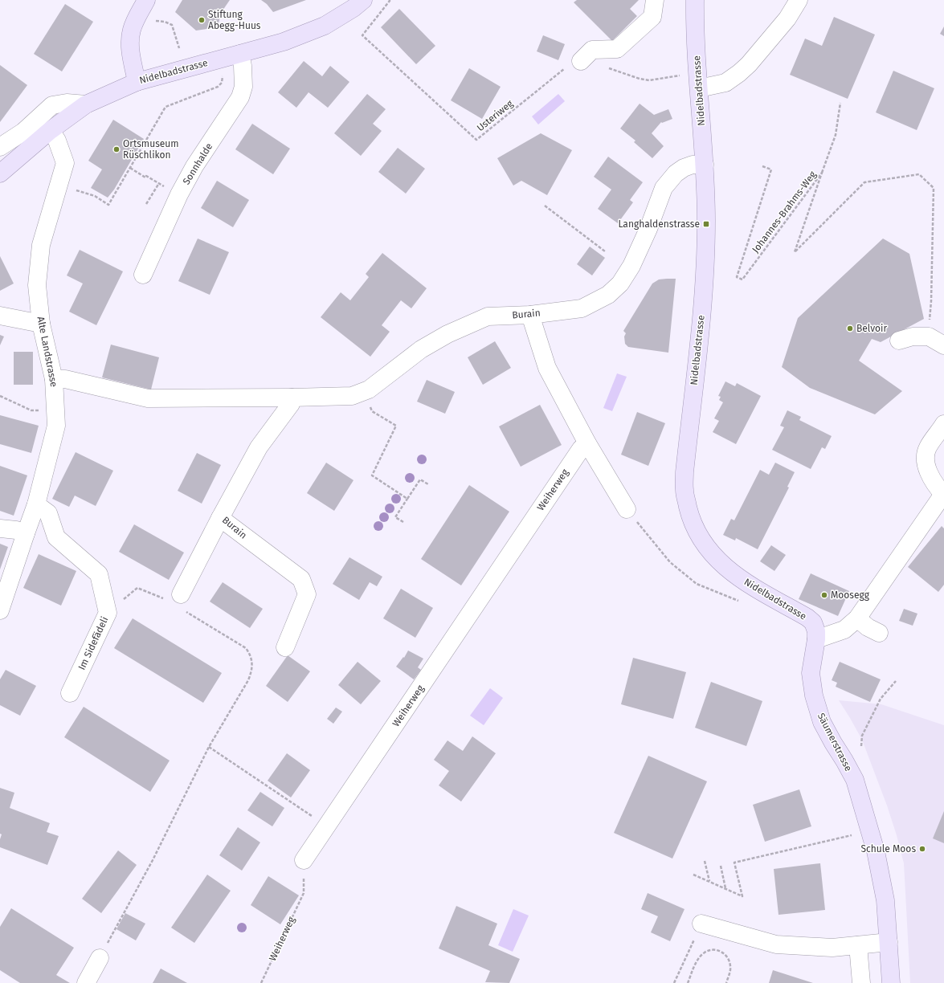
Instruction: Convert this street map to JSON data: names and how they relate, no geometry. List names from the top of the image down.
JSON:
{
  "streets": {
    "main road": ["Nidelbadstrasse", "Säumerstrasse"],
    "street": [
      "Sonnhalde",
      "Burain",
      "Alte Landstrasse",
      "Weiherweg",
      "Im Sidefädeli"
    ],
    "path": ["Usteriweg", "Johannes-Brahms-Weg"]
  },
  "crossings": [
    ["Nidelbadstrasse", "Sonnhalde"],
    ["Nidelbadstrasse", "Burain"],
    ["Nidelbadstrasse", "Alte Landstrasse"],
    ["Nidelbadstrasse", "Säumerstrasse"],
    ["Burain", "Alte Landstrasse"],
    ["Alte Landstrasse", "Im Sidefädeli"]
  ],
  "places": {
    "other": [
      "Stiftung Abegg-Huus",
      "Ortsmuseum Rüschlikon",
      "Belvoir",
      "Moosegg",
      "Schule Moos"
    ],
    "transit": ["Langhaldenstrasse"]
  }
}
